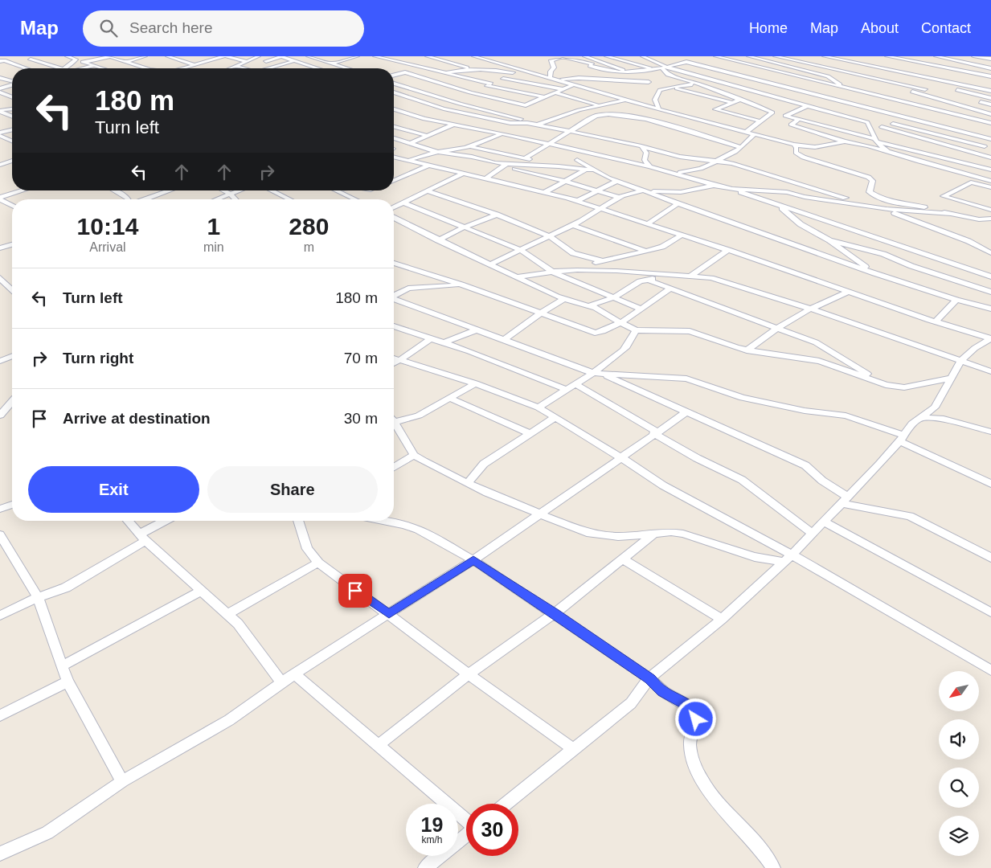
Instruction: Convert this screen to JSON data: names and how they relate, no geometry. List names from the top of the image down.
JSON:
{
  "north": "bottom left",
  "page": {
    "header": "Map",
    "search": "Search here",
    "nav": [
      "Home",
      "Map",
      "About",
      "Contact"
    ],
    "turn": ["180 m", "Turn left"],
    "eta": [
      "10:14",
      "Arrival",
      "1",
      "min",
      "280",
      "m"
    ],
    "list": [
      {
        "name": "Turn left",
        "value": "180 m"
      },
      {
        "name": "Turn right",
        "value": "70 m"
      },
      {
        "name": "Arrive at destination",
        "value": "30 m"
      }
    ],
    "buttons": ["Exit", "Share"],
    "speed": "19 km/h",
    "limit": "30"
  }
}
